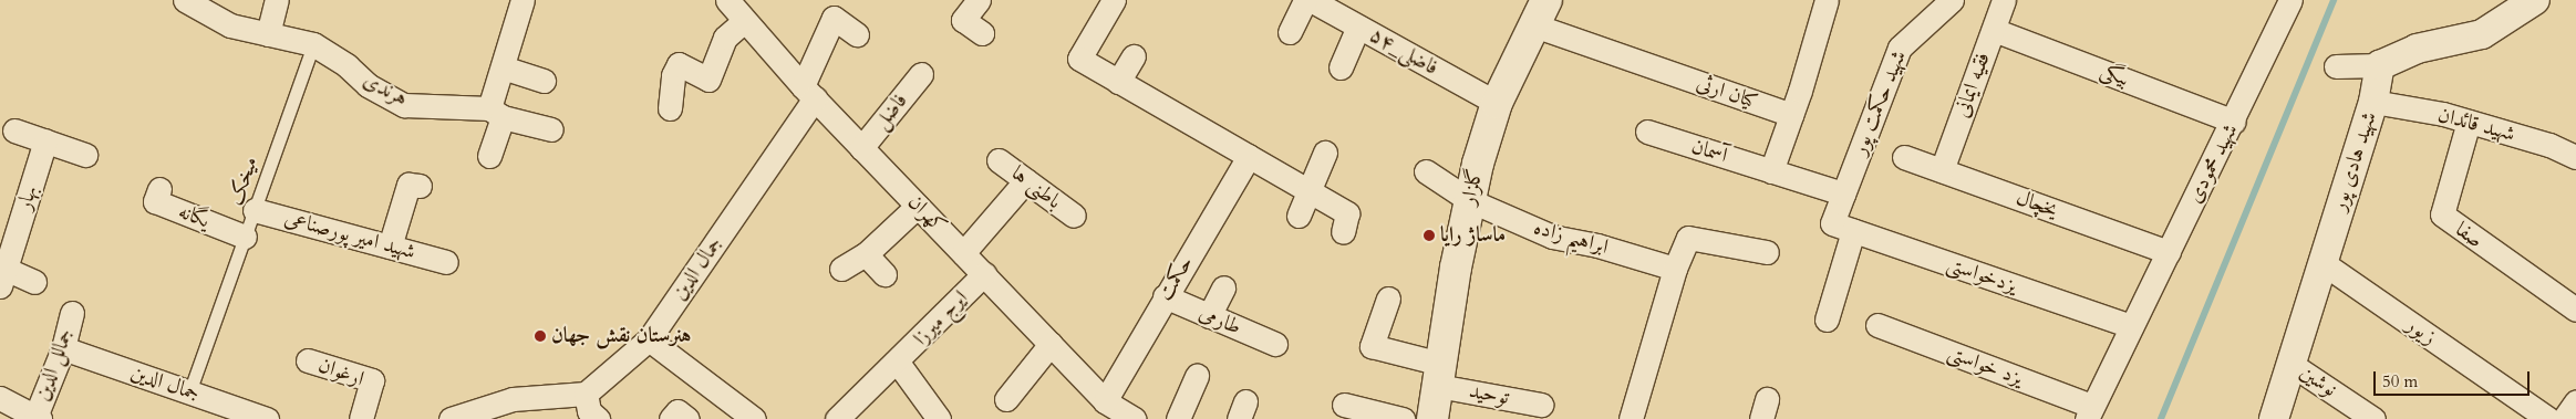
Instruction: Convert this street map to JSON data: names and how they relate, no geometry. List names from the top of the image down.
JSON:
{
  "streets": {
    "main road": ["گلزار"],
    "street": [
      "۵۴_فاضلی",
      "بیگی",
      "فقیه ایمانی",
      "هرندی",
      "کیان ارثی",
      "شهید حکمت پور",
      "فاضل",
      "شهید قائدان",
      "آسمان",
      "شهید هادی پور",
      "شهید محمودی",
      "باطنی ها",
      "بهار",
      "یخچال",
      "کهران",
      "یگانه",
      "شهید امیر پورصناعی",
      "صفا",
      "ابراهیم زاده",
      "جمال الدین",
      "یزدخواستی",
      "حکمت",
      "ایرج میرزا",
      "طارمی",
      "زیور",
      "جمالل الدین",
      "یزد خواستی",
      "ارغوان",
      "نوشین",
      "توحید"
    ],
    "lane": ["میخک"]
  },
  "crossings": [
    ["۵۴_فاضلی", "گلزار"],
    ["بیگی", "فقیه ایمانی"],
    ["بیگی", "شهید محمودی"],
    ["فقیه ایمانی", "یخچال"],
    ["هرندی", "میخک"],
    ["کیان ارثی", "گلزار"],
    ["شهید حکمت پور", "یزدخواستی"],
    ["فاضل", "کهران"],
    ["شهید قائدان", "شهید هادی پور"],
    ["شهید قائدان", "صفا"],
    ["شهید هادی پور", "زیور"],
    ["شهید هادی پور", "نوشین"],
    ["شهید محمودی", "یخچال"],
    ["شهید محمودی", "یزدخواستی"],
    ["شهید محمودی", "یزد خواستی"],
    ["میخک", "یگانه"],
    ["میخک", "شهید امیر پورصناعی"],
    ["میخک", "جمال الدین"],
    ["گلزار", "ابراهیم زاده"],
    ["گلزار", "توحید"],
    ["کهران", "جمال الدین"],
    ["کهران", "حکمت"],
    ["کهران", "ایرج میرزا"],
    ["جمال الدین", "جمالل الدین"],
    ["حکمت", "طارمی"]
  ],
  "places": ["ماساژ رایا", "هنرستان نقش جهان"],
  "scale_bar": "50 m"
}
